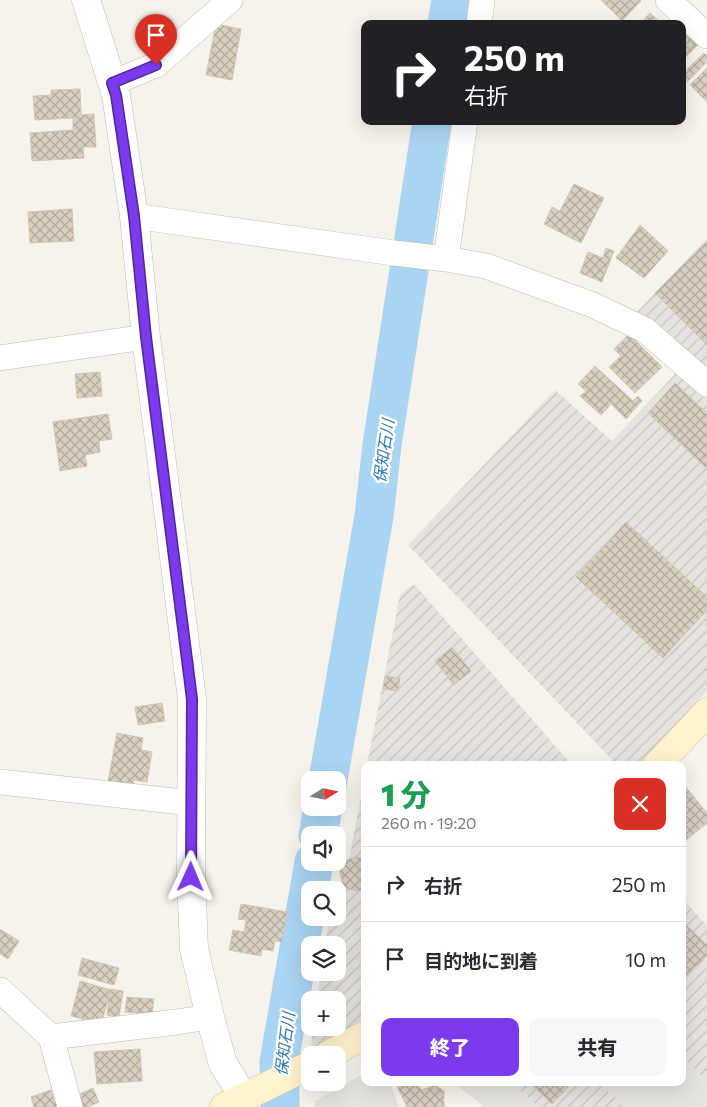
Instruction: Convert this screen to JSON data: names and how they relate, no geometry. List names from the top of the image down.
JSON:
{
  "water": ["保知石川"],
  "north": "right",
  "page": {
    "turn": ["250 m", "右折"],
    "heading": ["1 分", "260 m · 19:20"],
    "map_buttons": ["+", "−"],
    "list": [
      {
        "name": "右折",
        "value": "250 m"
      },
      {
        "name": "目的地に到着",
        "value": "10 m"
      }
    ],
    "buttons": ["終了", "共有"]
  }
}
